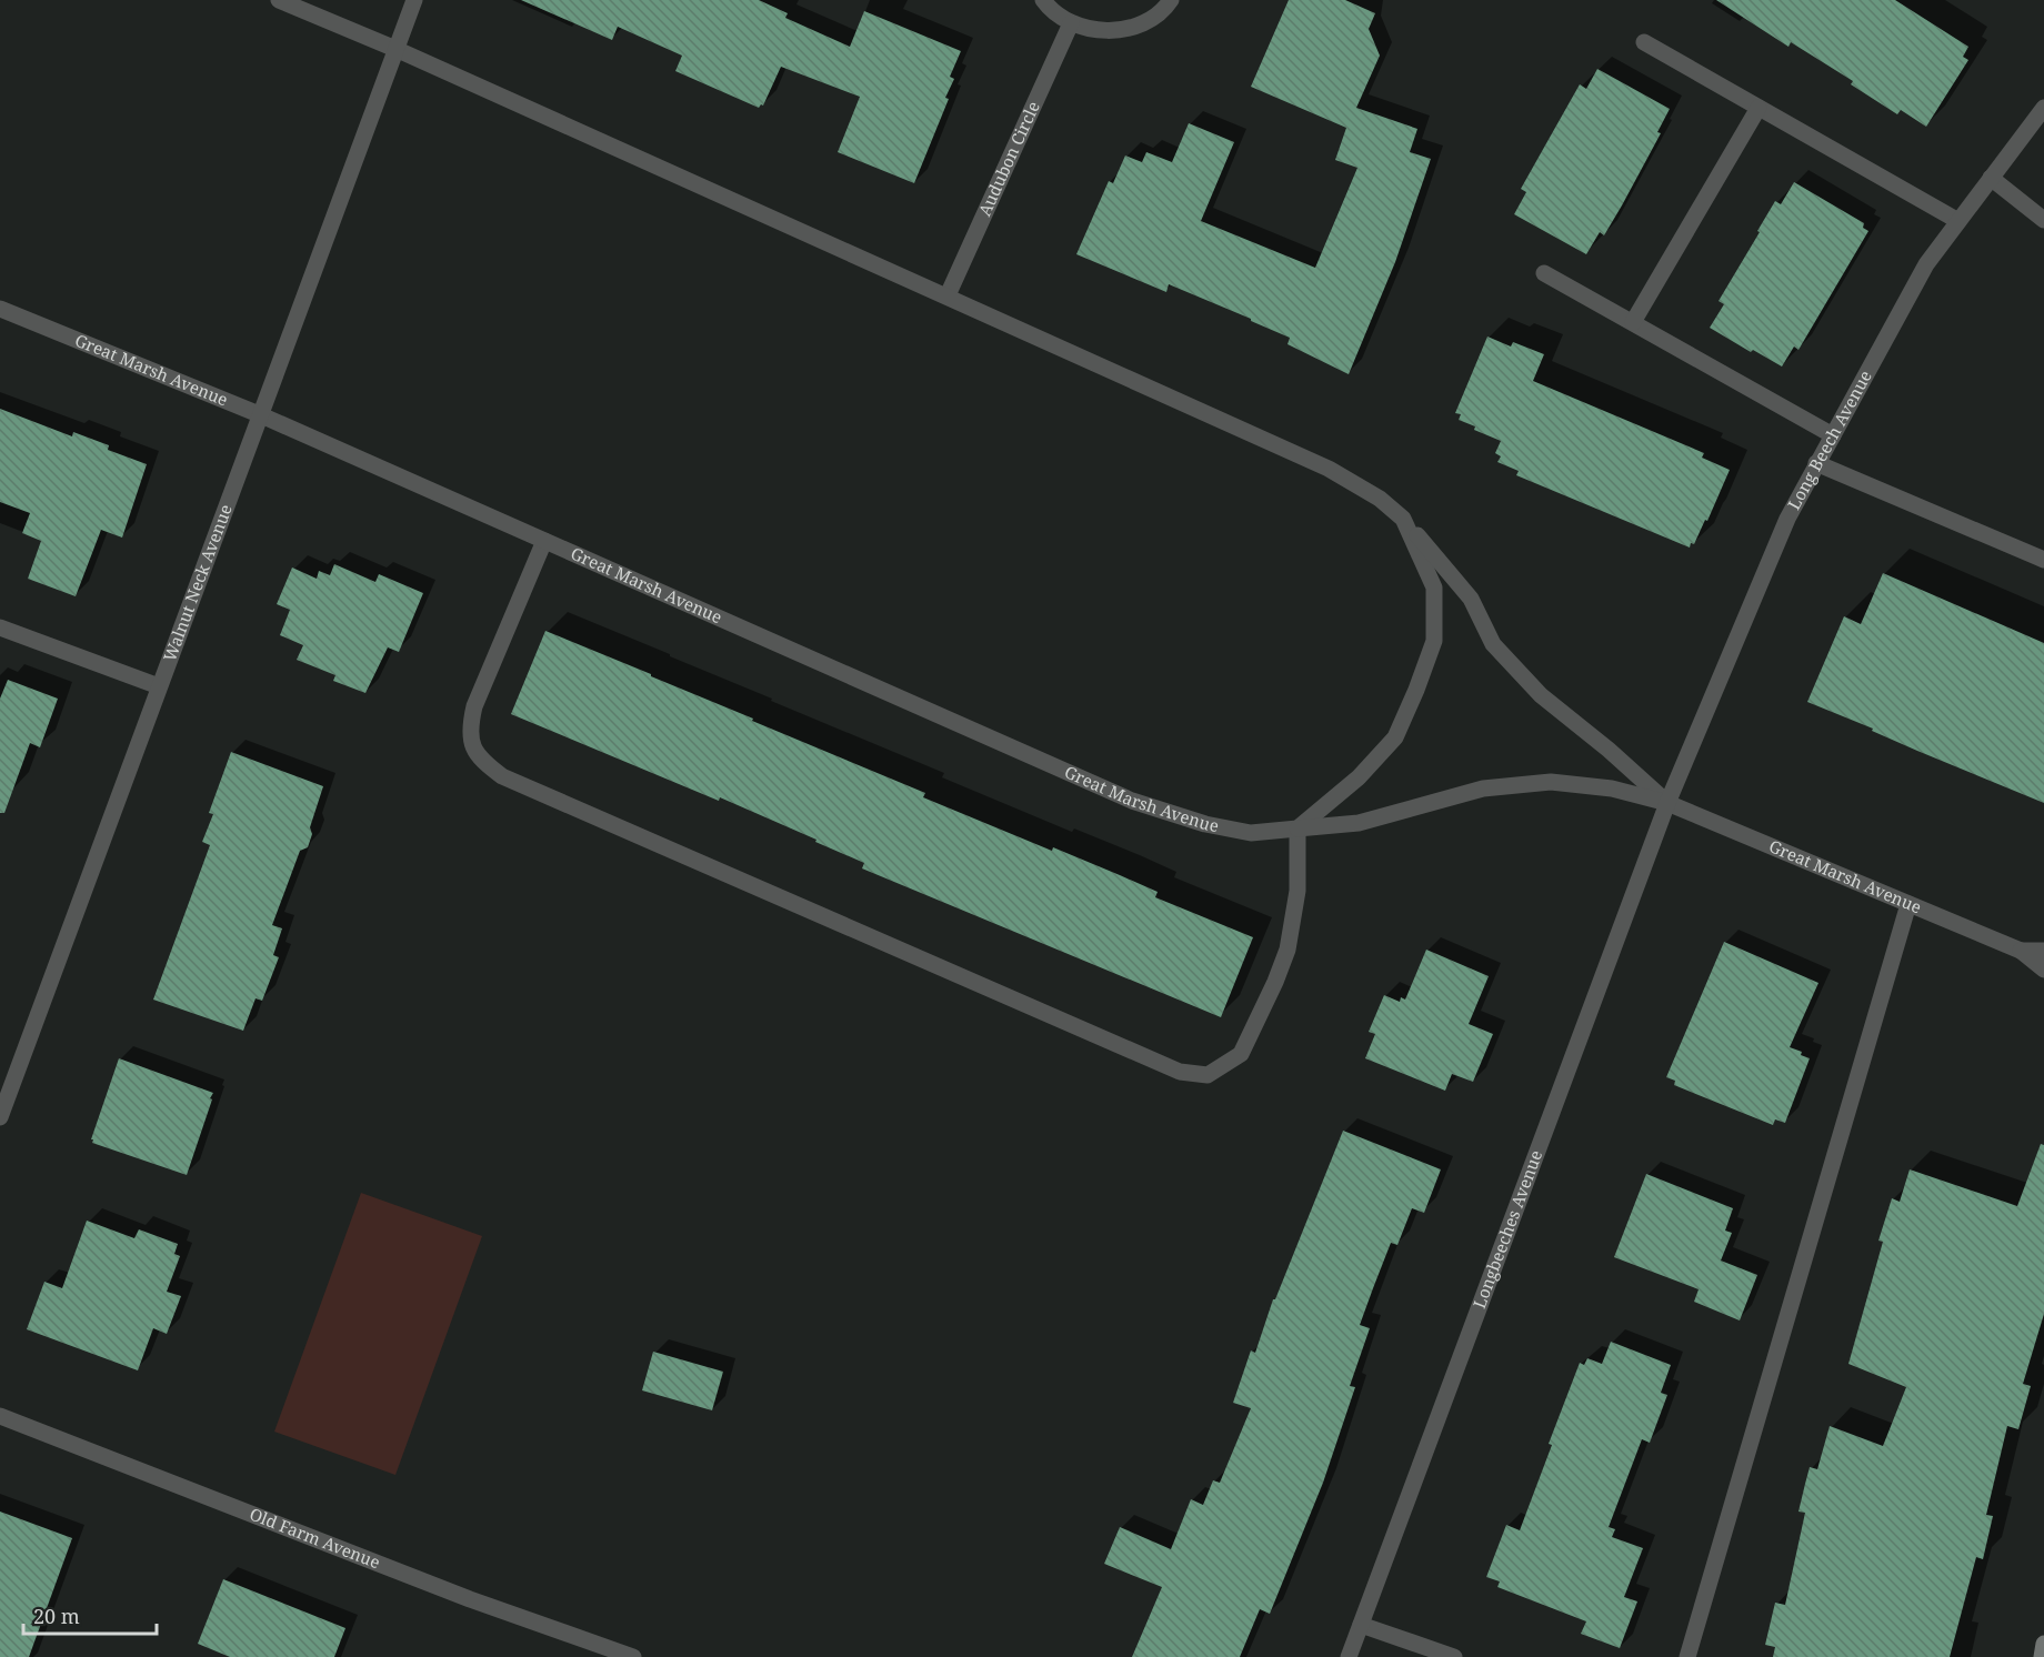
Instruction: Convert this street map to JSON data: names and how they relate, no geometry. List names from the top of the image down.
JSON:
{
  "streets": {
    "street": [
      "Audubon Circle",
      "Great Marsh Avenue",
      "Long Beech Avenue",
      "Walnut Neck Avenue",
      "Longbeeches Avenue",
      "Old Farm Avenue"
    ]
  },
  "crossings": [
    ["Audubon Circle", "Great Marsh Avenue"],
    ["Great Marsh Avenue", "Long Beech Avenue"],
    ["Great Marsh Avenue", "Walnut Neck Avenue"],
    ["Great Marsh Avenue", "Longbeeches Avenue"],
    ["Long Beech Avenue", "Longbeeches Avenue"]
  ],
  "scale_bar": "20 m"
}
